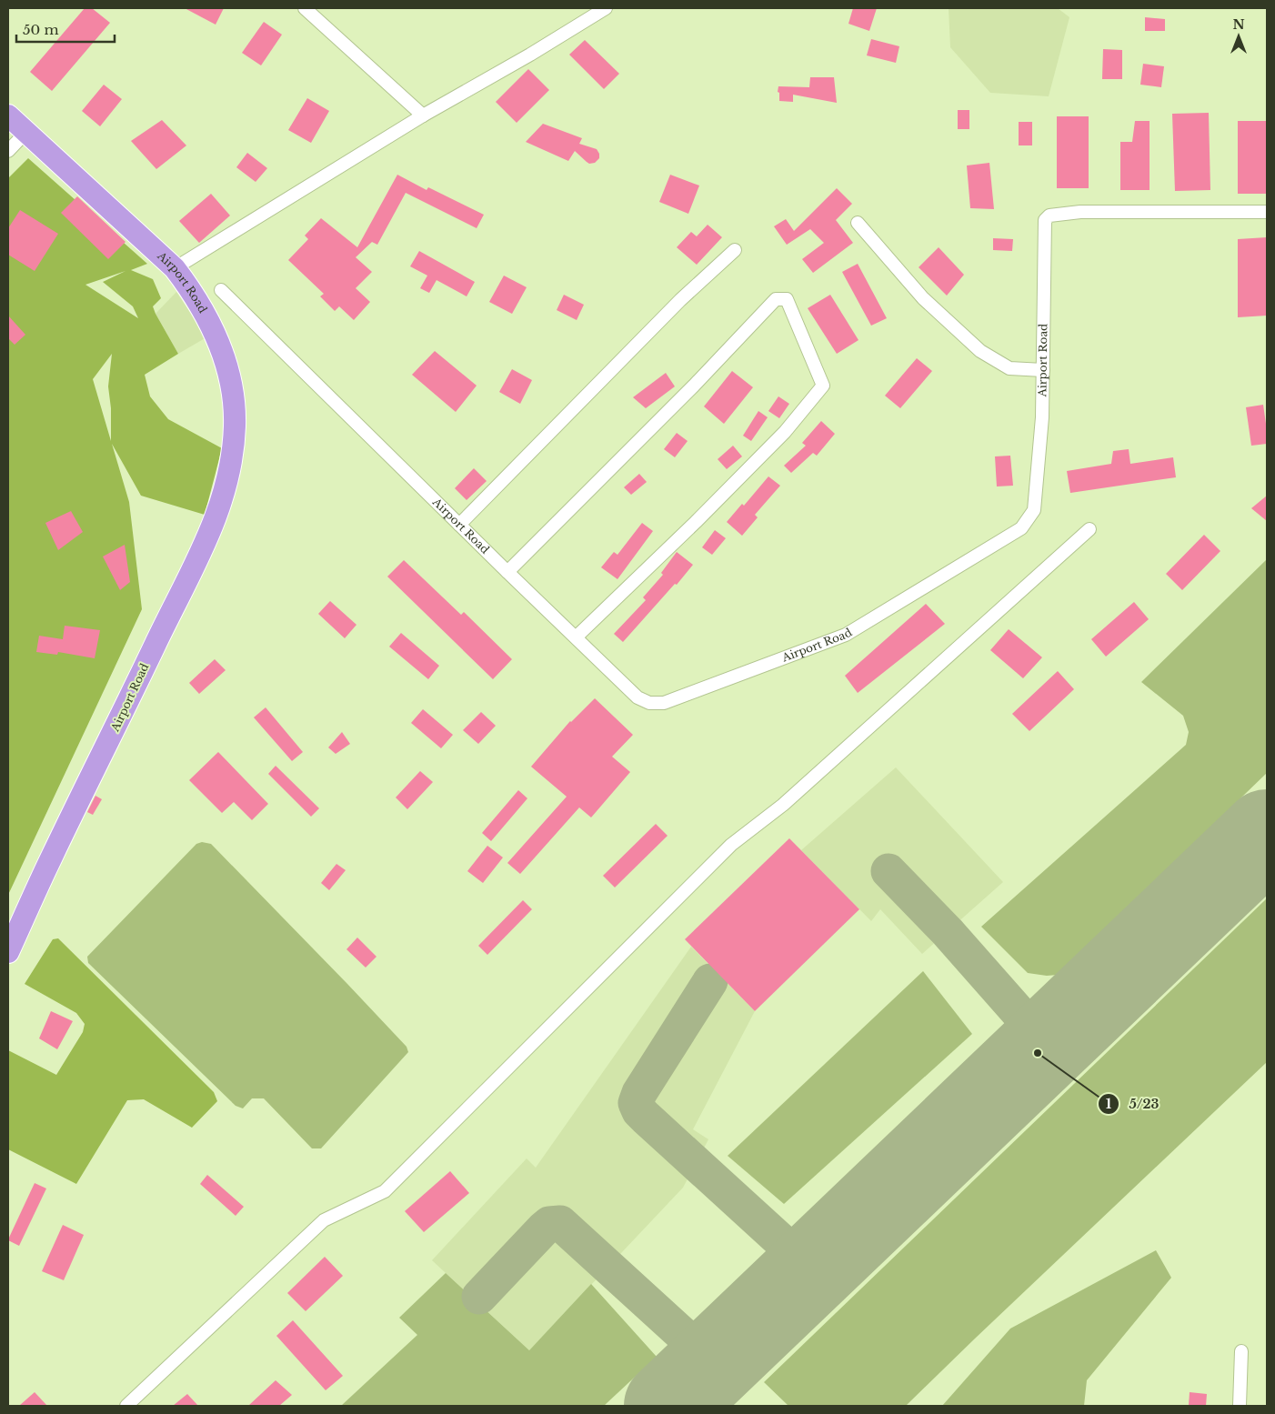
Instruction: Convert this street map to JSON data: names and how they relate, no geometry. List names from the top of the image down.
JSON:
{
  "streets": {
    "highway": ["Airport Road"]
  },
  "places": ["5/23"],
  "scale_bar": "50 m",
  "north": "top"
}
